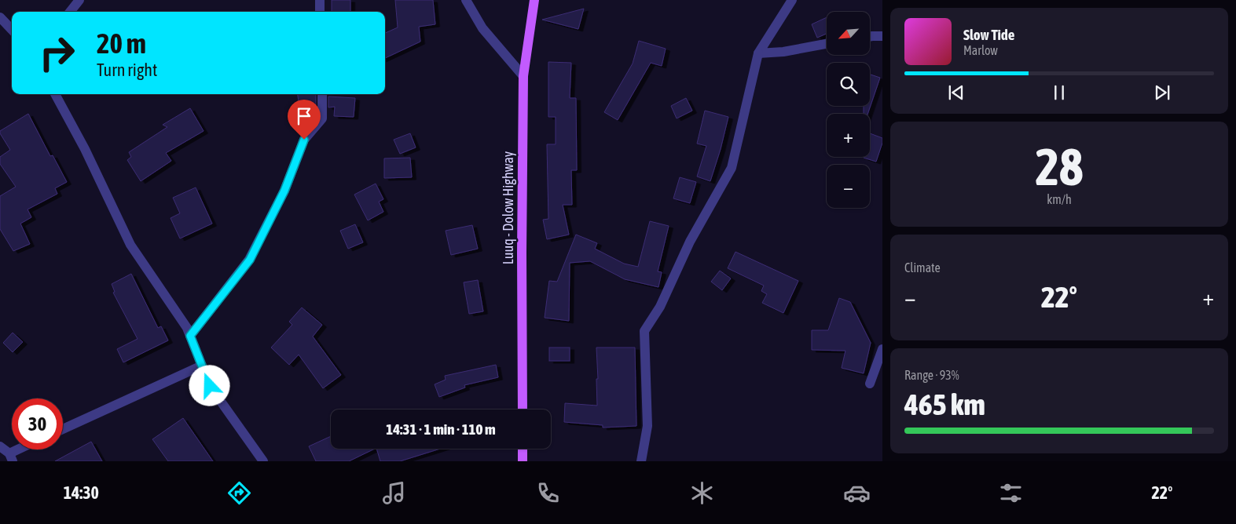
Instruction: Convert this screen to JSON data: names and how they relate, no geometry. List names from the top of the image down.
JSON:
{
  "streets": {
    "main road": ["Luuq - Dolow Highway"]
  },
  "north": "bottom left",
  "page": {
    "map_buttons": ["+", "−"],
    "turn": ["20 m", "Turn right"],
    "song": ["Slow Tide", "Marlow"],
    "tile": [
      ["28", "km/h"],
      "Climate",
      ["Range · 93%", "465 km"]
    ],
    "heat": ["−", "22°", "+"],
    "limit": "30",
    "trip": "14:31 · 1 min · 110 m",
    "tabs": ["14:30", "22°"]
  }
}
